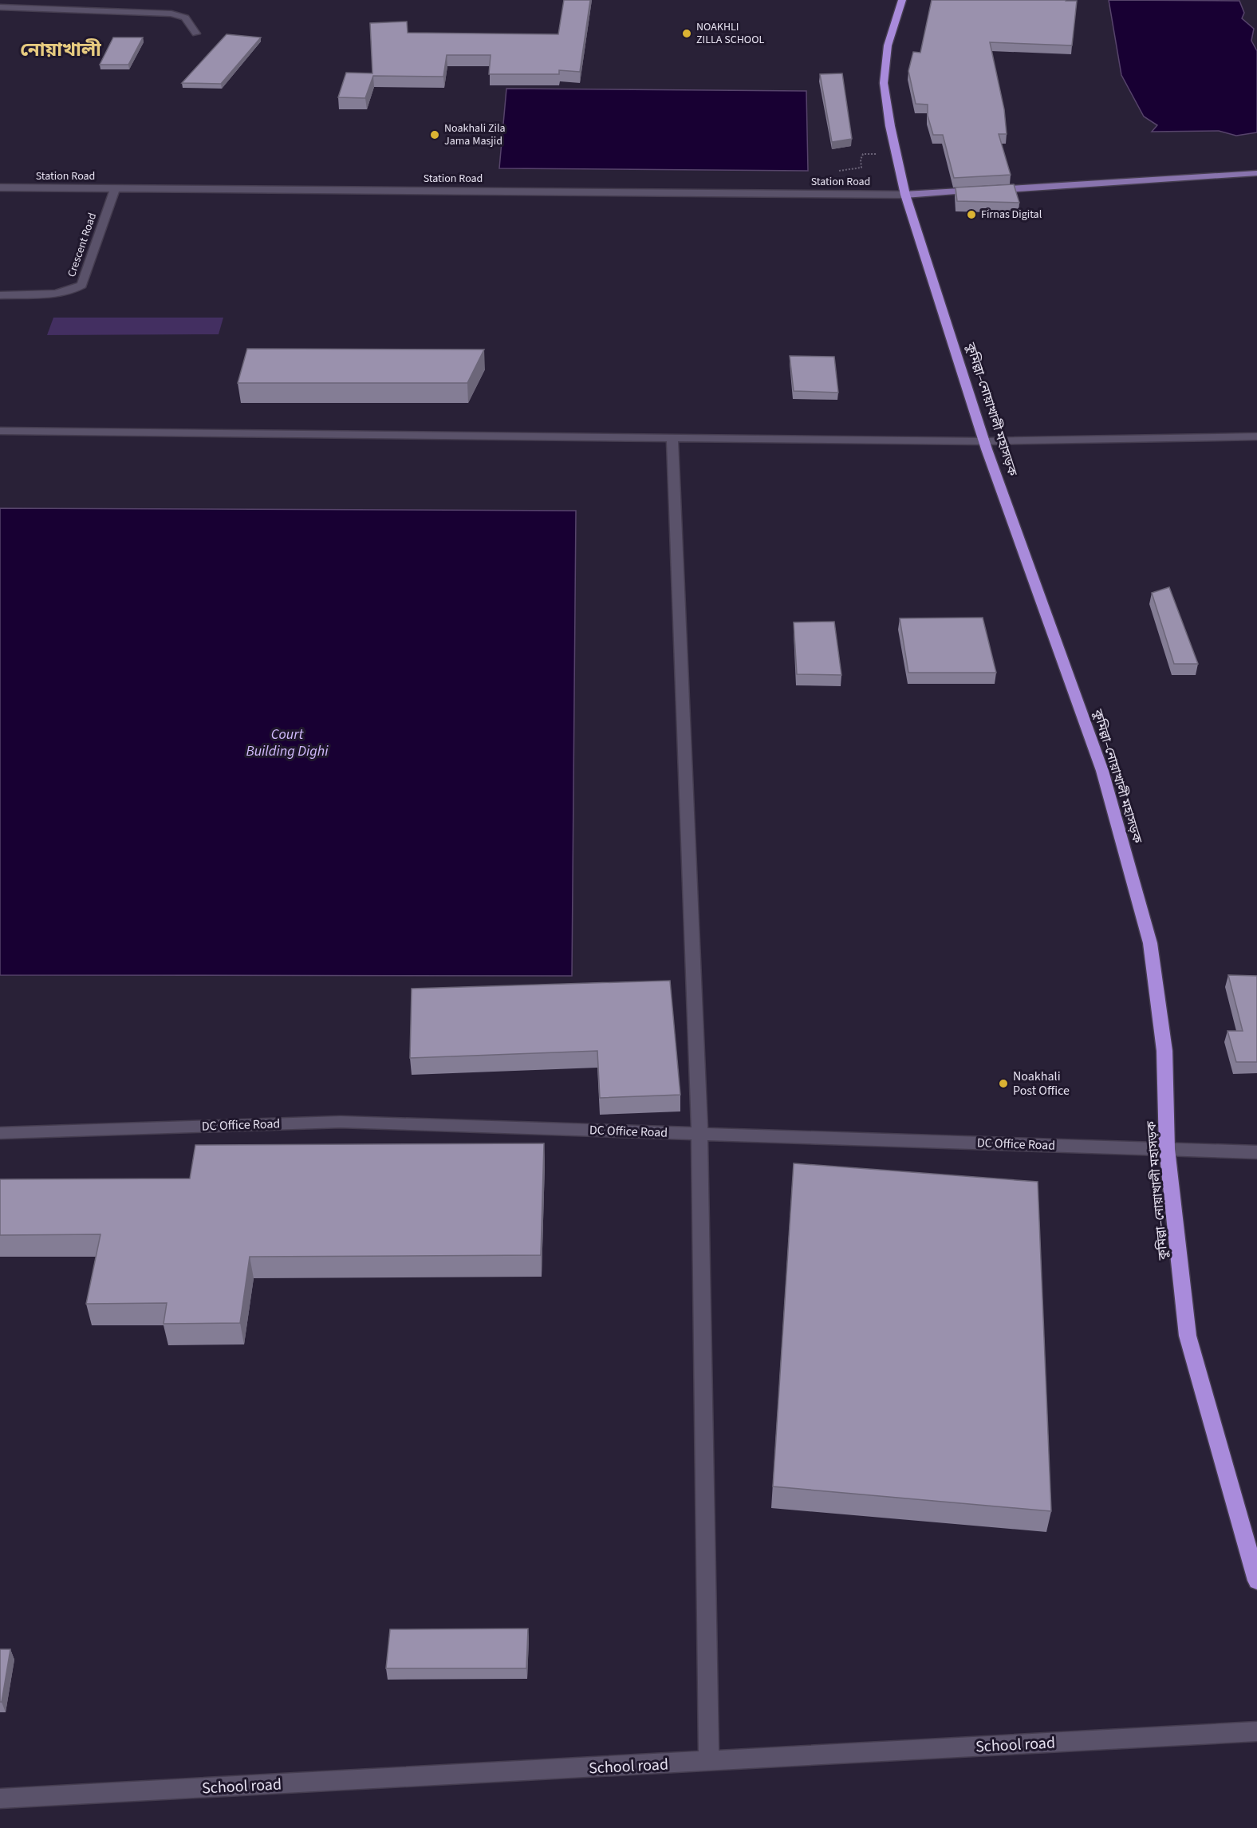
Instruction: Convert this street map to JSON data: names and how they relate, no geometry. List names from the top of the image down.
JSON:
{
  "streets": {
    "highway": ["কুমিল্লা–নোয়াখালী মহাসড়ক"],
    "street": [
      "Station Road",
      "Crescent Road",
      "DC Office Road",
      "School road"
    ]
  },
  "crossings": [
    ["Station Road", "Crescent Road"],
    ["Station Road", "কুমিল্লা–নোয়াখালী মহাসড়ক"],
    ["কুমিল্লা–নোয়াখালী মহাসড়ক", "DC Office Road"]
  ],
  "districts": ["নোয়াখালী"],
  "water": ["Court Building Dighi"],
  "places": [
    "NOAKHLI ZILLA SCHOOL",
    "Noakhali Zila Jama Masjid",
    "Firnas Digital",
    "Noakhali Post Office"
  ]
}
